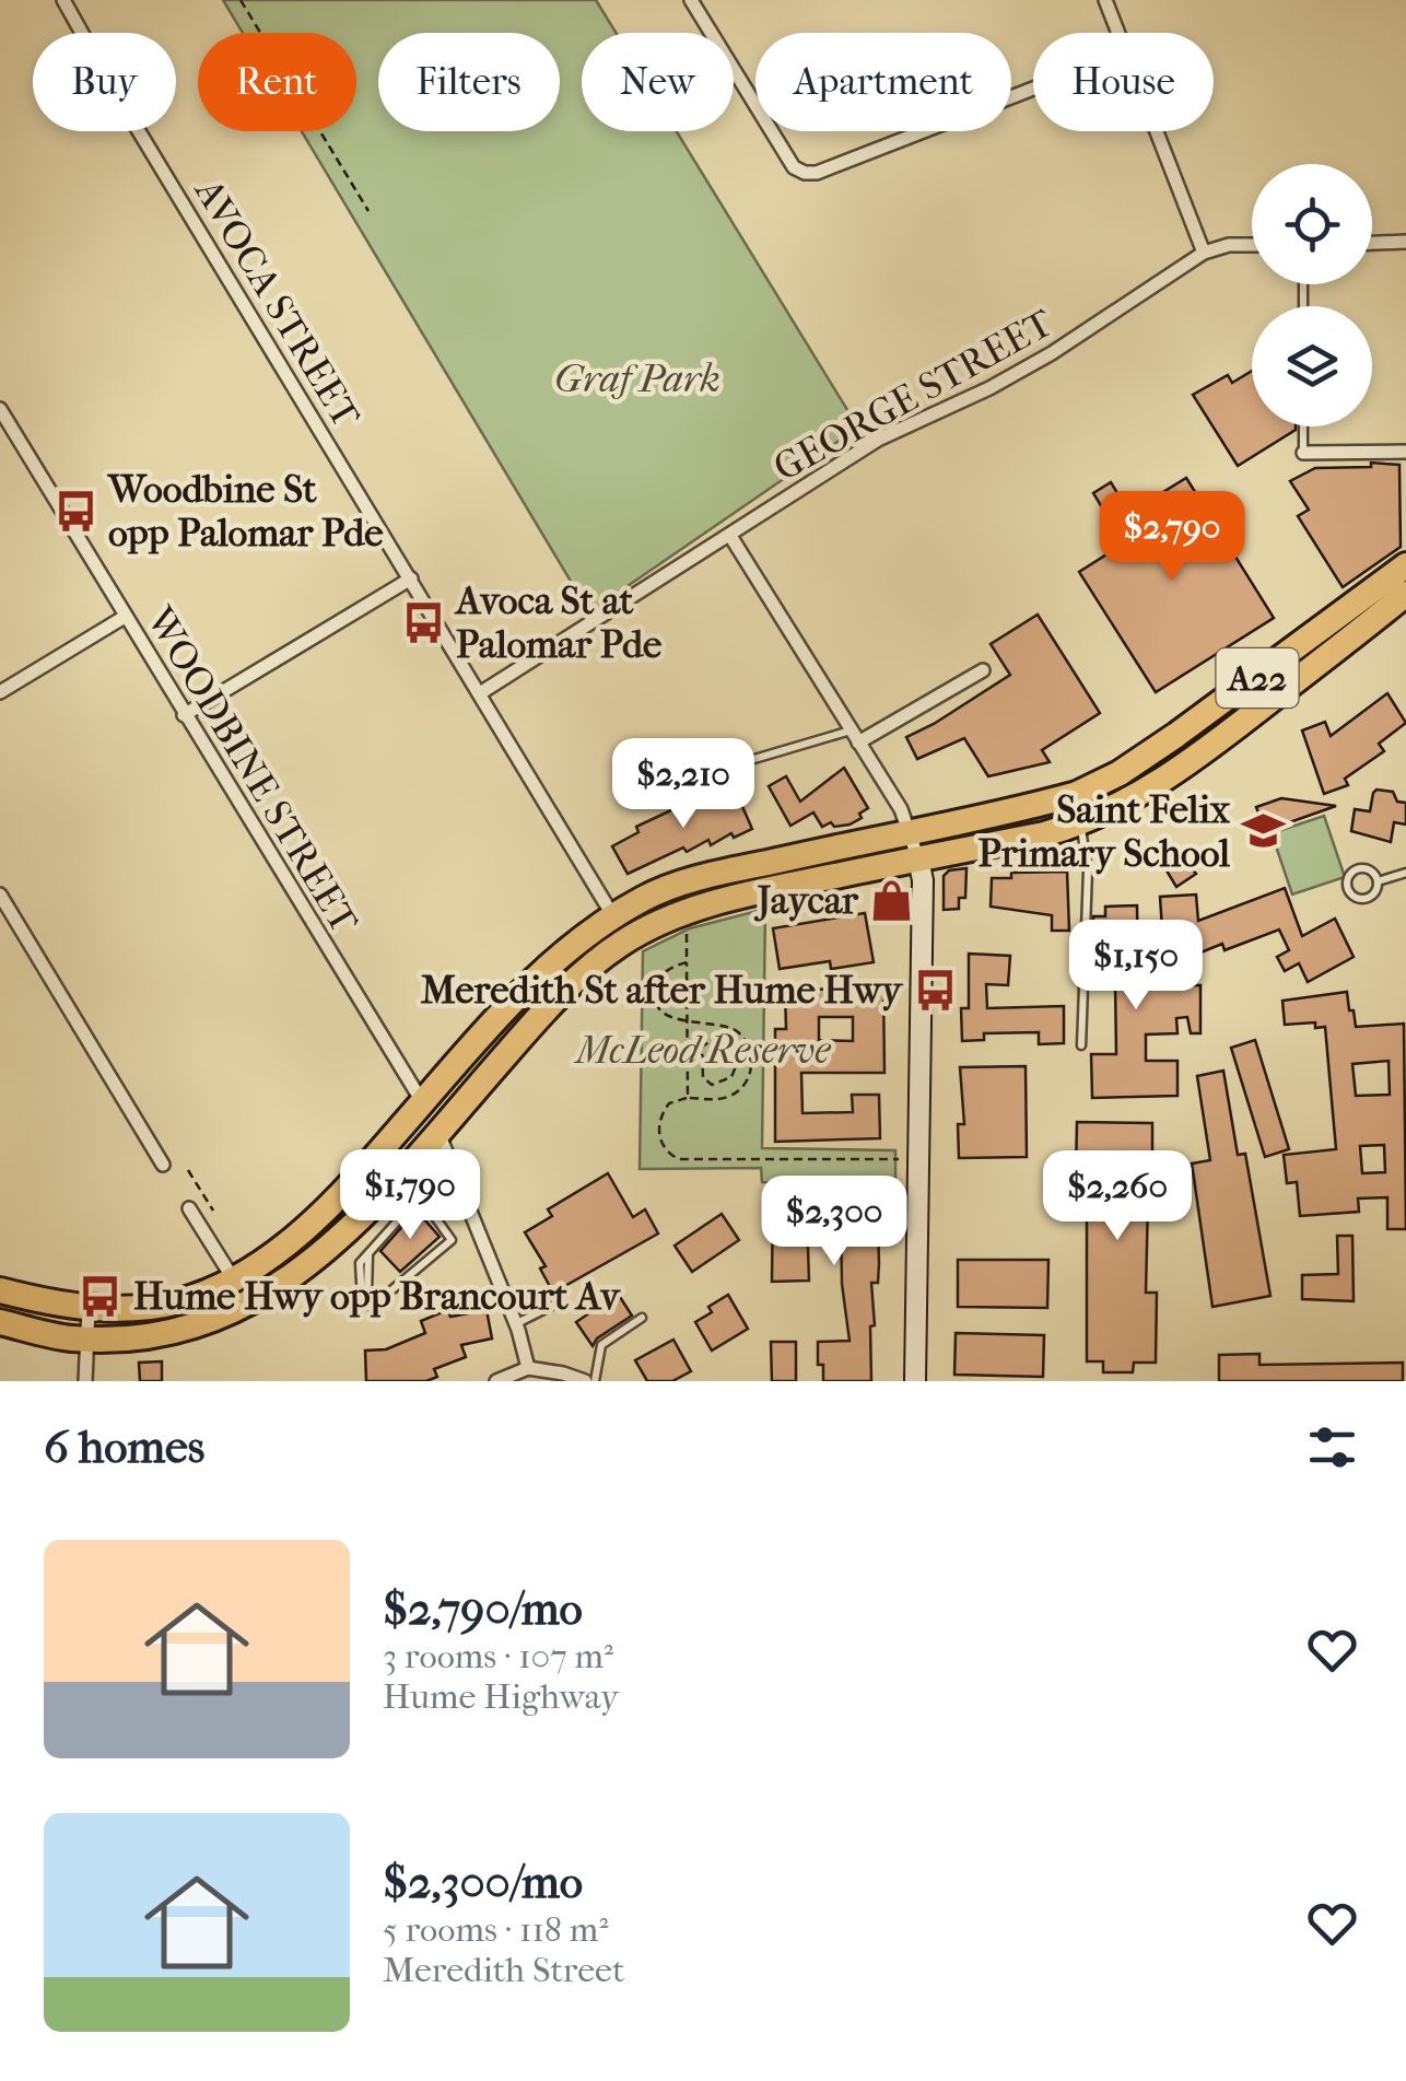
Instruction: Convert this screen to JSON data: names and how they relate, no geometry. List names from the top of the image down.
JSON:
{
  "streets": {
    "highway": ["A22"],
    "street": ["AVOCA STREET", "GEORGE STREET", "WOODBINE STREET"]
  },
  "crossings": [
    ["AVOCA STREET", "GEORGE STREET"],
    ["AVOCA STREET", "A22"],
    ["A22", "WOODBINE STREET"]
  ],
  "parks": ["Graf Park", "McLeod Reserve"],
  "places": {
    "bus stop": [
      "Woodbine St opp Palomar Pde",
      "Avoca St at Palomar Pde",
      "Meredith St after Hume Hwy",
      "Hume Hwy opp Brancourt Av"
    ],
    "school or university": ["Saint Felix Primary School"],
    "shop": ["Jaycar"]
  },
  "page": {
    "chip": [
      "Buy",
      "Rent",
      "Filters",
      "New",
      "Apartment",
      "House"
    ],
    "price": [
      "$2,790",
      "$2,210",
      "$1,150",
      "$1,790",
      "$2,260",
      "$2,300"
    ],
    "heading": "6 homes",
    "list": [
      {
        "name": "$2,790/mo",
        "note": "3 rooms · 107 m² · Hume Highway"
      },
      {
        "name": "$2,300/mo",
        "note": "5 rooms · 118 m² · Meredith Street"
      }
    ]
  }
}
